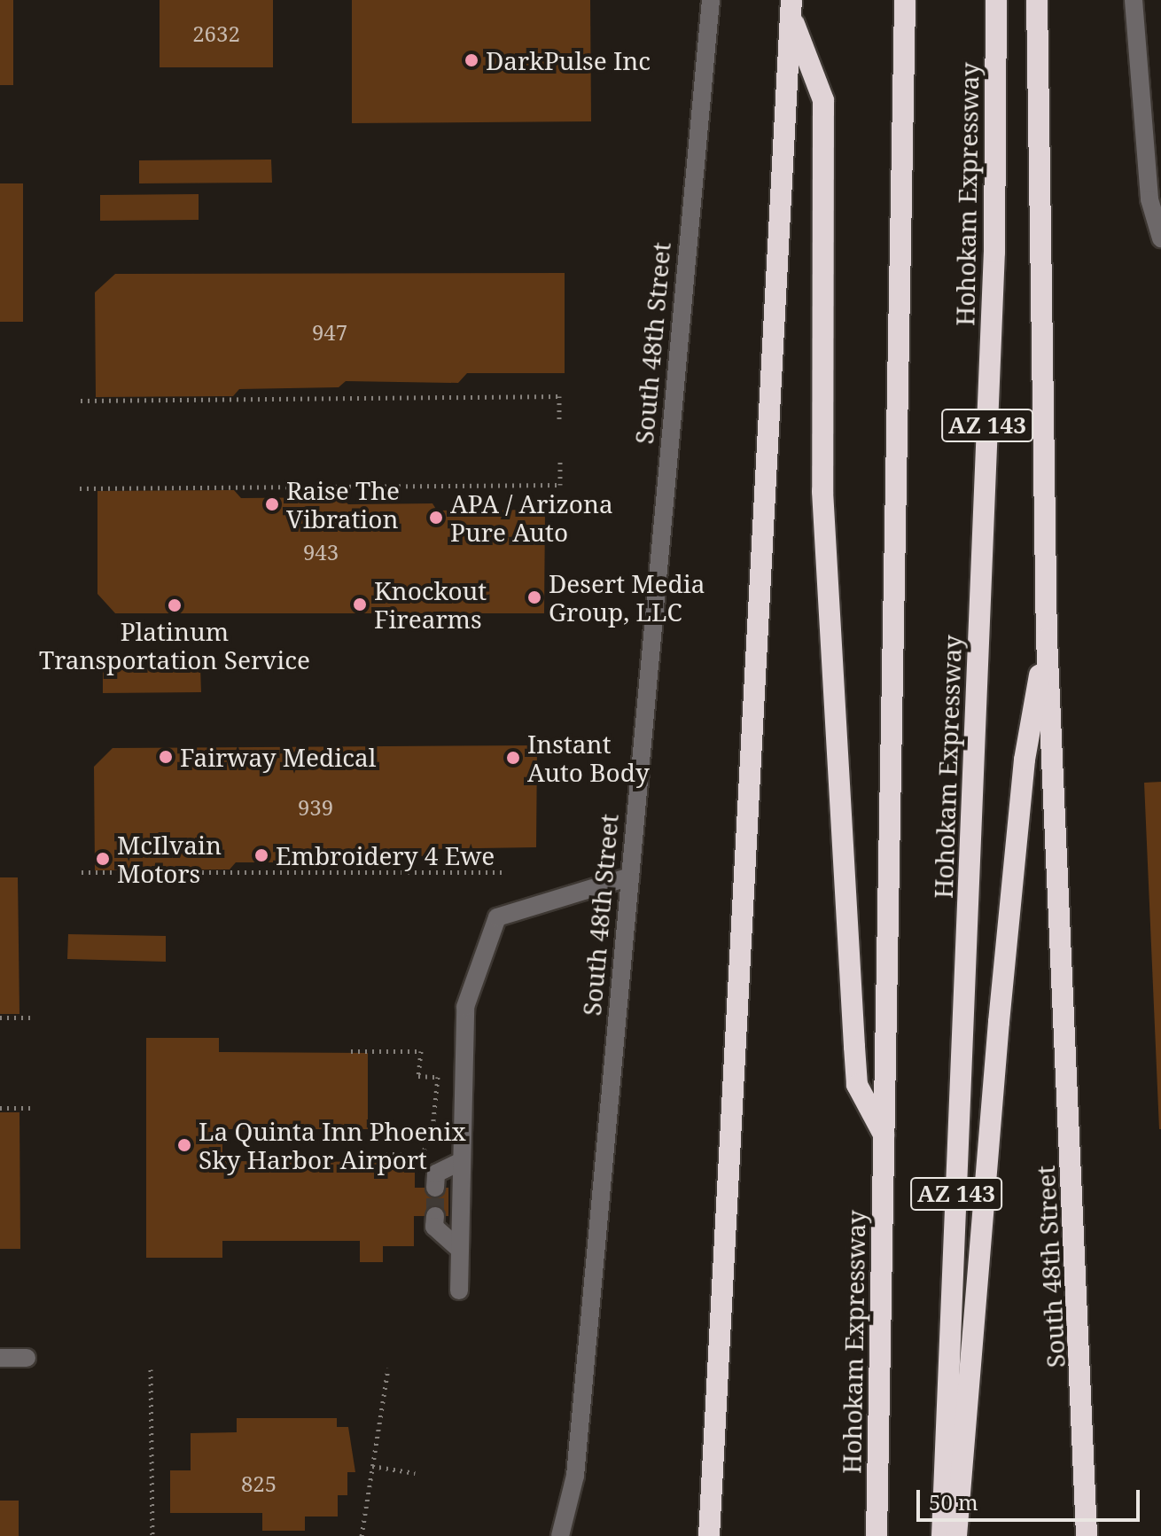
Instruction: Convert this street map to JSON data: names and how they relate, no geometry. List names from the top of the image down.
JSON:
{
  "streets": {
    "highway": ["Hohokam Expressway", "South 48th Street", "AZ 143"]
  },
  "places": [
    "DarkPulse Inc",
    "Raise The Vibration",
    "APA / Arizona Pure Auto",
    "Desert Media Group, LLC",
    "Knockout Firearms",
    "Platinum Transportation Service",
    "Fairway Medical",
    "Instant Auto Body",
    "Embroidery 4 Ewe",
    "McIlvain Motors",
    "La Quinta Inn Phoenix Sky Harbor Airport"
  ],
  "house_numbers": [
    "2632",
    "947",
    "943",
    "939",
    "825"
  ],
  "scale_bar": "50 m"
}
